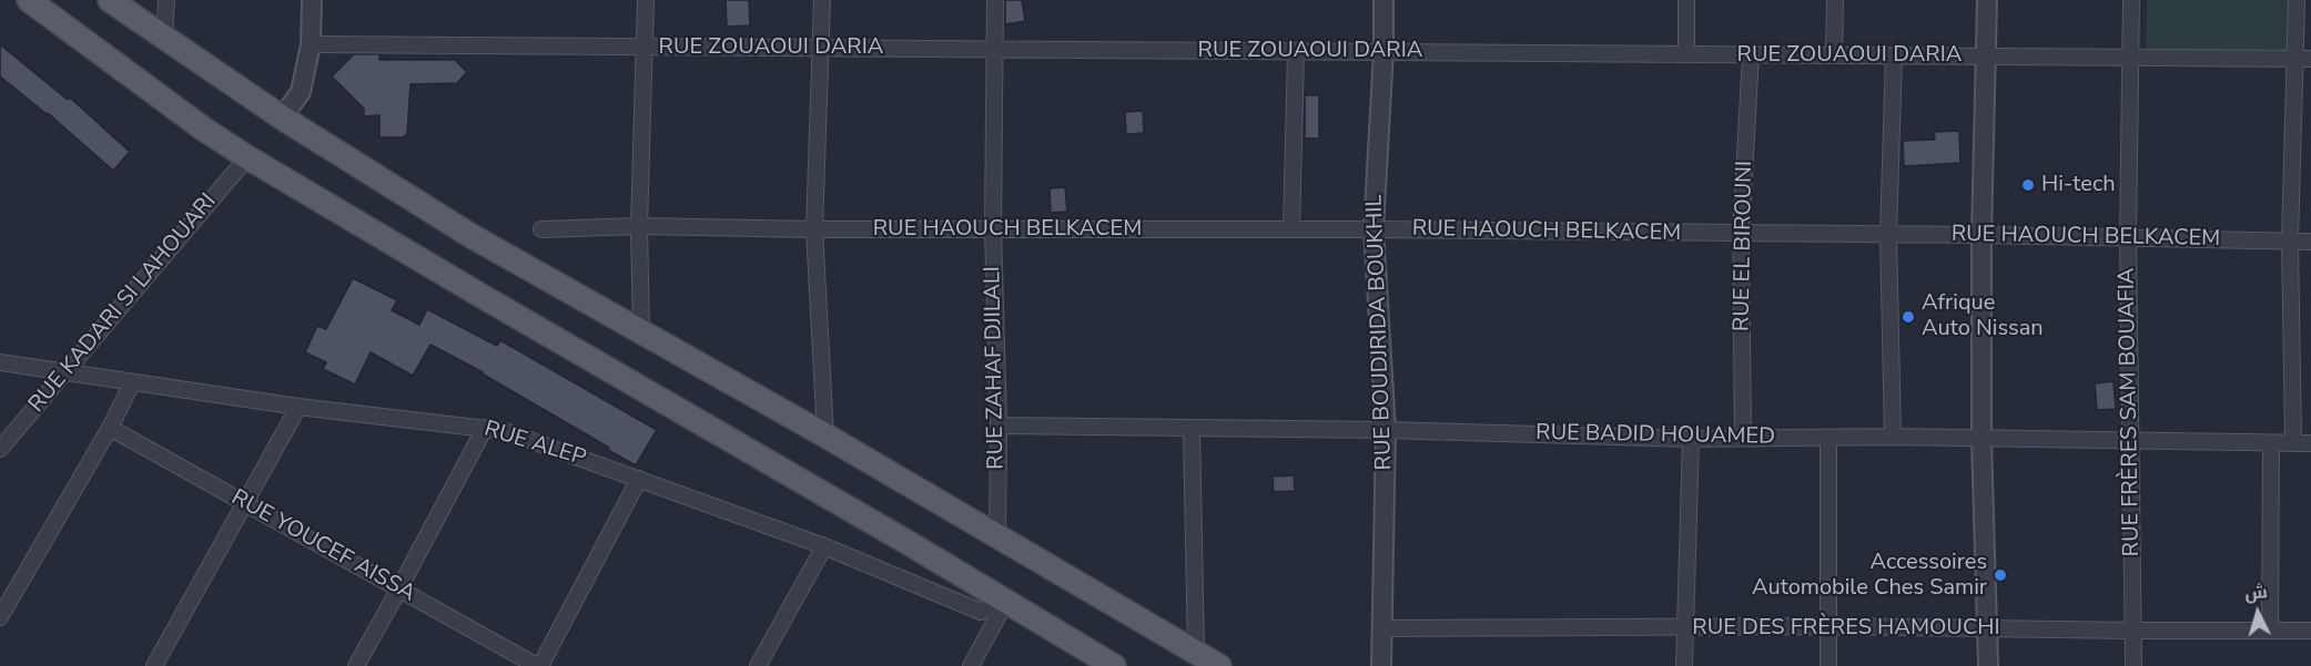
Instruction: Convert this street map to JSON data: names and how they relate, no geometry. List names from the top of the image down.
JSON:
{
  "streets": {
    "street": [
      "RUE ZOUAOUI DARIA",
      "RUE HAOUCH BELKACEM",
      "RUE EL BIROUNI",
      "RUE KADARI SI LAHOUARI",
      "RUE BOUDJRIDA BOUKHIL",
      "RUE ZAHAF DJILALI",
      "RUE FRÈRES SAM BOUAFIA",
      "RUE BADID HOUAMED",
      "RUE ALEP",
      "RUE YOUCEF AISSA",
      "RUE DES FRÈRES HAMOUCHI"
    ]
  },
  "crossings": [
    ["RUE ZOUAOUI DARIA", "RUE EL BIROUNI"],
    ["RUE ZOUAOUI DARIA", "RUE BOUDJRIDA BOUKHIL"],
    ["RUE ZOUAOUI DARIA", "RUE ZAHAF DJILALI"],
    ["RUE ZOUAOUI DARIA", "RUE FRÈRES SAM BOUAFIA"],
    ["RUE HAOUCH BELKACEM", "RUE EL BIROUNI"],
    ["RUE HAOUCH BELKACEM", "RUE BOUDJRIDA BOUKHIL"],
    ["RUE HAOUCH BELKACEM", "RUE ZAHAF DJILALI"],
    ["RUE HAOUCH BELKACEM", "RUE FRÈRES SAM BOUAFIA"],
    ["RUE EL BIROUNI", "RUE BADID HOUAMED"],
    ["RUE KADARI SI LAHOUARI", "RUE ALEP"],
    ["RUE BOUDJRIDA BOUKHIL", "RUE BADID HOUAMED"],
    ["RUE BOUDJRIDA BOUKHIL", "RUE DES FRÈRES HAMOUCHI"],
    ["RUE ZAHAF DJILALI", "RUE BADID HOUAMED"],
    ["RUE FRÈRES SAM BOUAFIA", "RUE BADID HOUAMED"],
    ["RUE FRÈRES SAM BOUAFIA", "RUE DES FRÈRES HAMOUCHI"]
  ],
  "places": ["Hi-tech", "Afrique Auto Nissan", "Accessoires Automobile Ches Samir"],
  "north": "top"
}
